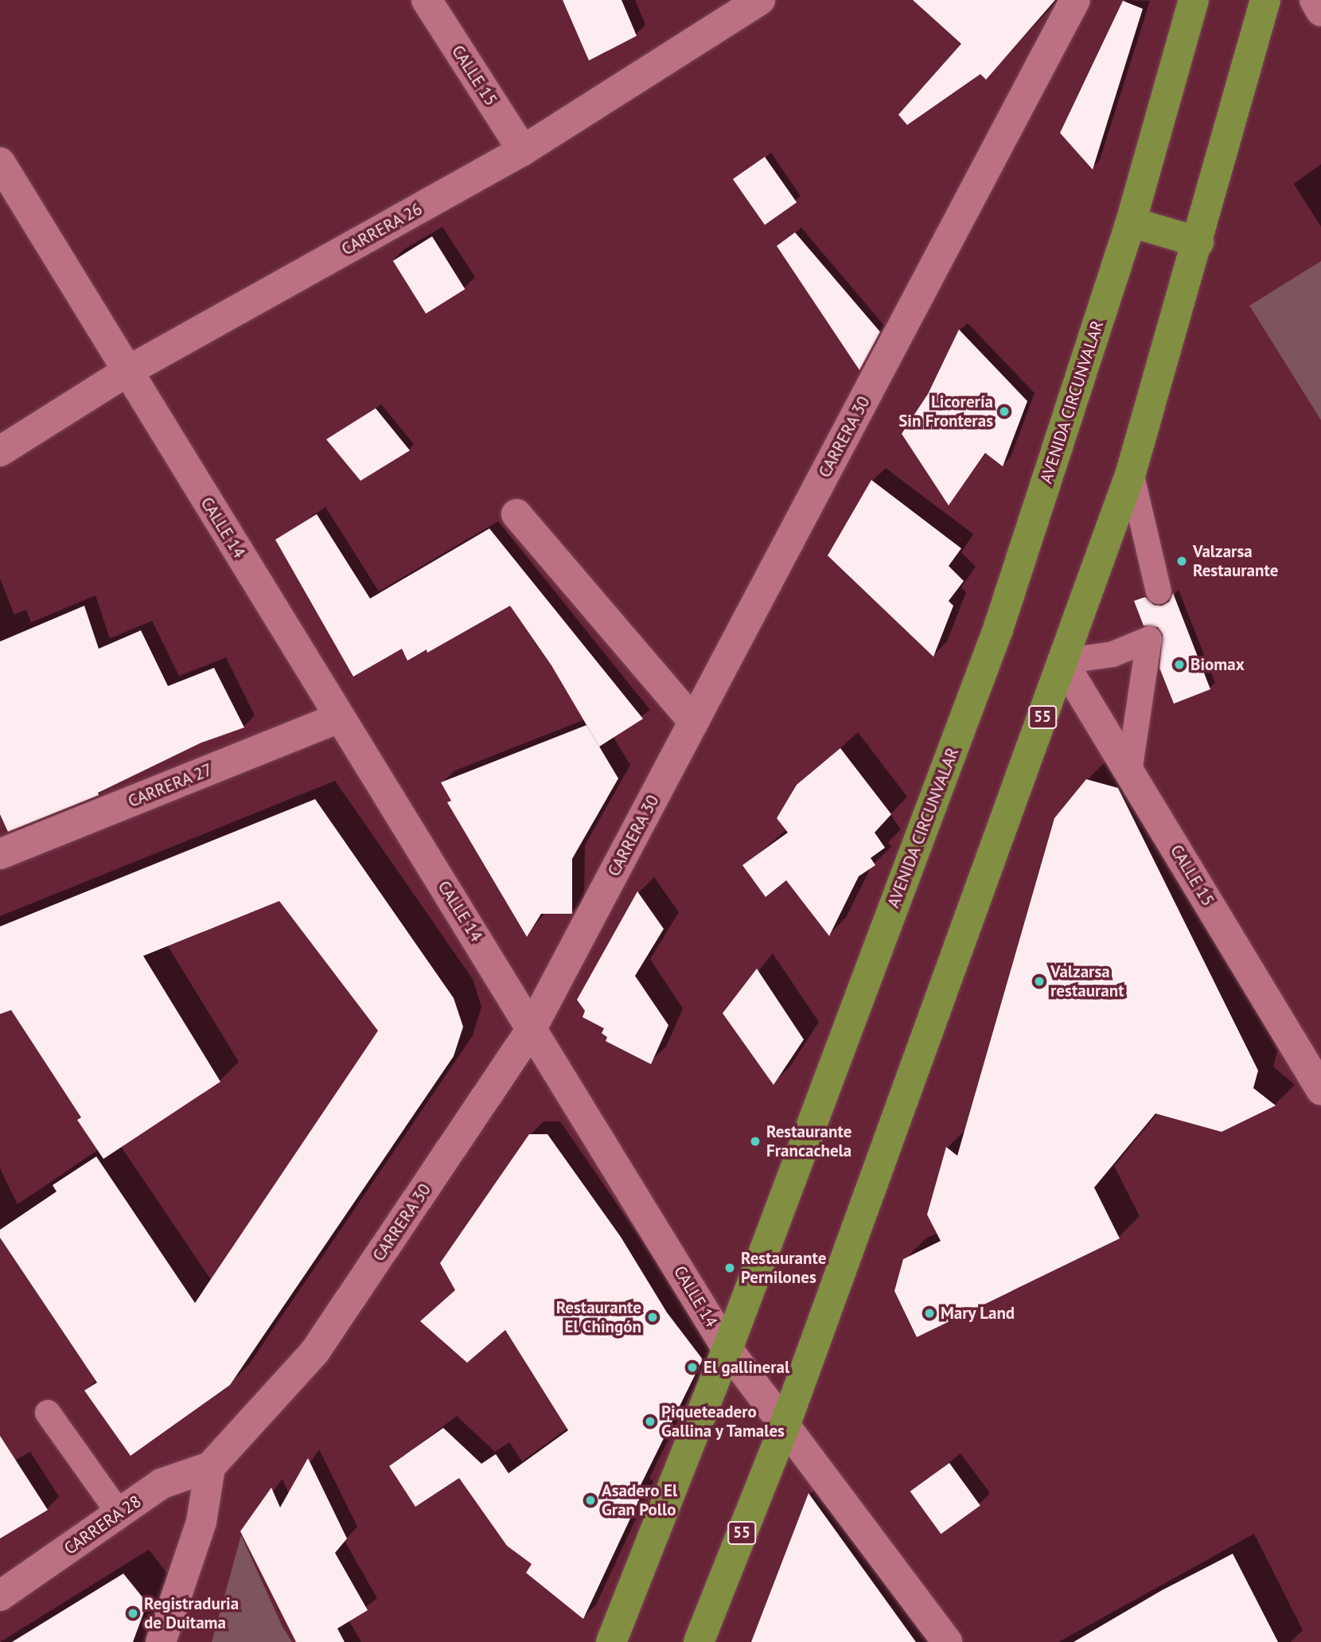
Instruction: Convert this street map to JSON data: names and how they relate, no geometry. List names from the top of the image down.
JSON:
{
  "streets": {
    "highway": ["AVENIDA CIRCUNVALAR", "55"],
    "street": [
      "CALLE 15",
      "CARRERA 26",
      "CARRERA 30",
      "CALLE 14",
      "CARRERA 27",
      "CARRERA 28"
    ]
  },
  "crossings": [
    ["CALLE 15", "CARRERA 26"],
    ["CALLE 15", "55"],
    ["CARRERA 26", "CALLE 14"],
    ["AVENIDA CIRCUNVALAR", "CALLE 14"],
    ["CARRERA 30", "CALLE 14"],
    ["CARRERA 30", "CARRERA 28"],
    ["CALLE 14", "55"],
    ["CALLE 14", "CARRERA 27"]
  ],
  "places": [
    "Licorería Sin Fronteras",
    "Valzarsa Restaurante",
    "Biomax",
    "Valzarsa restaurant",
    "Restaurante Francachela",
    "Restaurante Pernilones",
    "Mary Land",
    "Restaurante El Chingón",
    "El gallineral",
    "Piqueteadero Gallina y Tamales",
    "Asadero El Gran Pollo",
    "Registraduria de Duitama"
  ]
}
